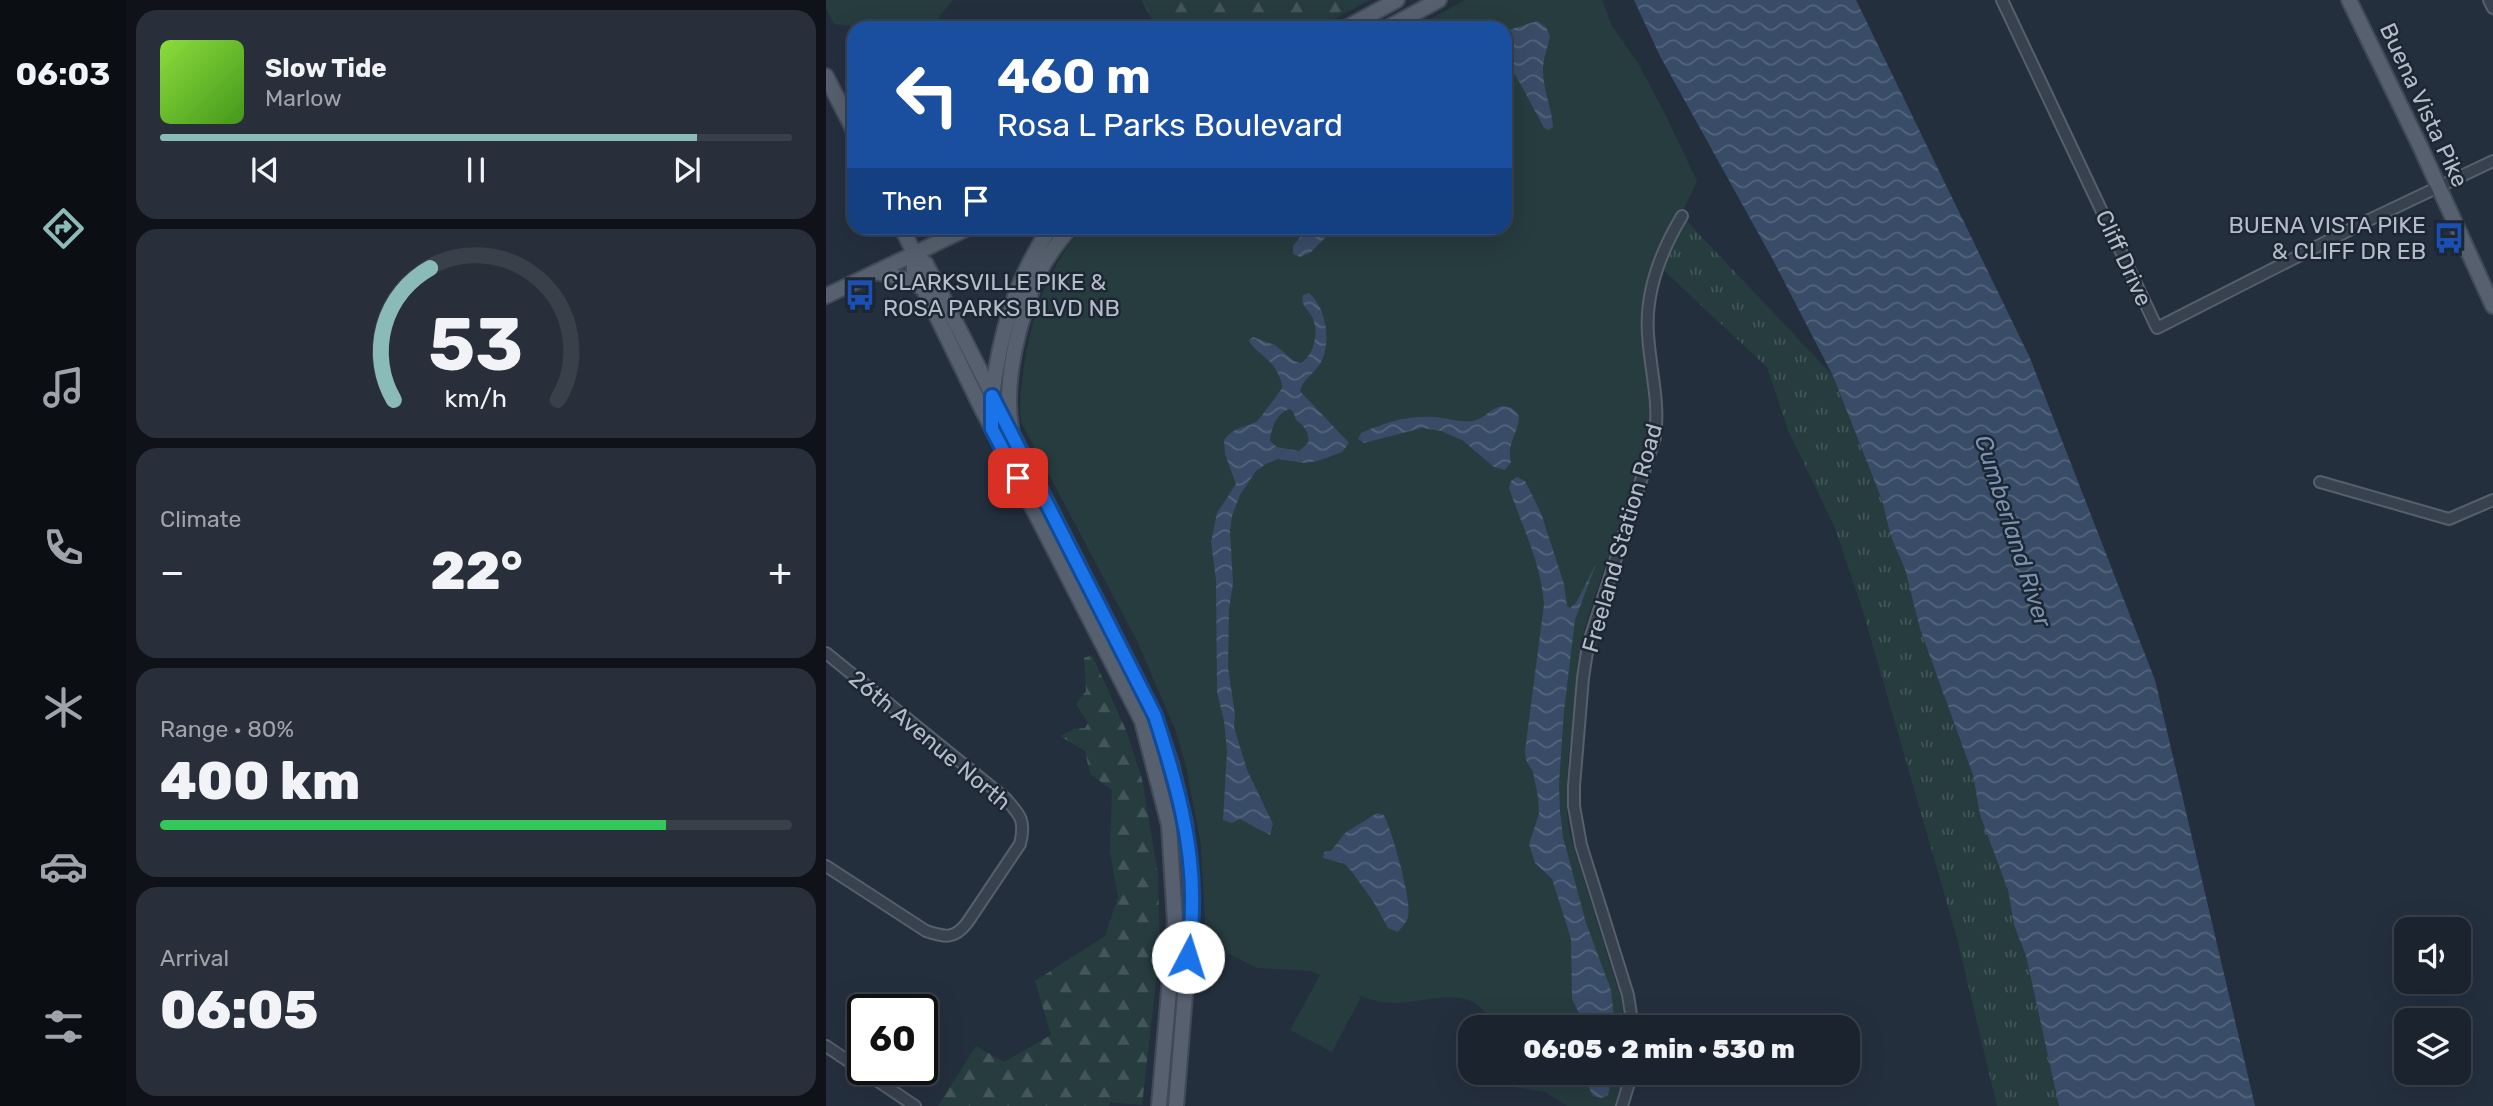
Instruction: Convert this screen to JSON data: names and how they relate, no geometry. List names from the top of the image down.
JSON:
{
  "streets": {
    "main road": ["Buena Vista Pike"],
    "street": ["Cliff Drive", "Freeland Station Road", "26th Avenue North"]
  },
  "crossings": [
    ["Buena Vista Pike", "Cliff Drive"]
  ],
  "water": ["Cumberland River"],
  "places": {
    "bus stop": ["BUENA VISTA PIKE & CLIFF DR EB", "CLARKSVILLE PIKE & ROSA PARKS BLVD NB"]
  },
  "page": {
    "tabs": "06:03",
    "turn": ["460 m", "Rosa L Parks Boulevard"],
    "song": ["Slow Tide", "Marlow"],
    "then": "Then",
    "tile": [
      "Climate",
      ["Range · 80%", "400 km"],
      ["Arrival", "06:05"]
    ],
    "heat": ["−", "22°", "+"],
    "limit": "60",
    "trip": "06:05 · 2 min · 530 m",
    "gauge": ["53", "km/h"]
  }
}
